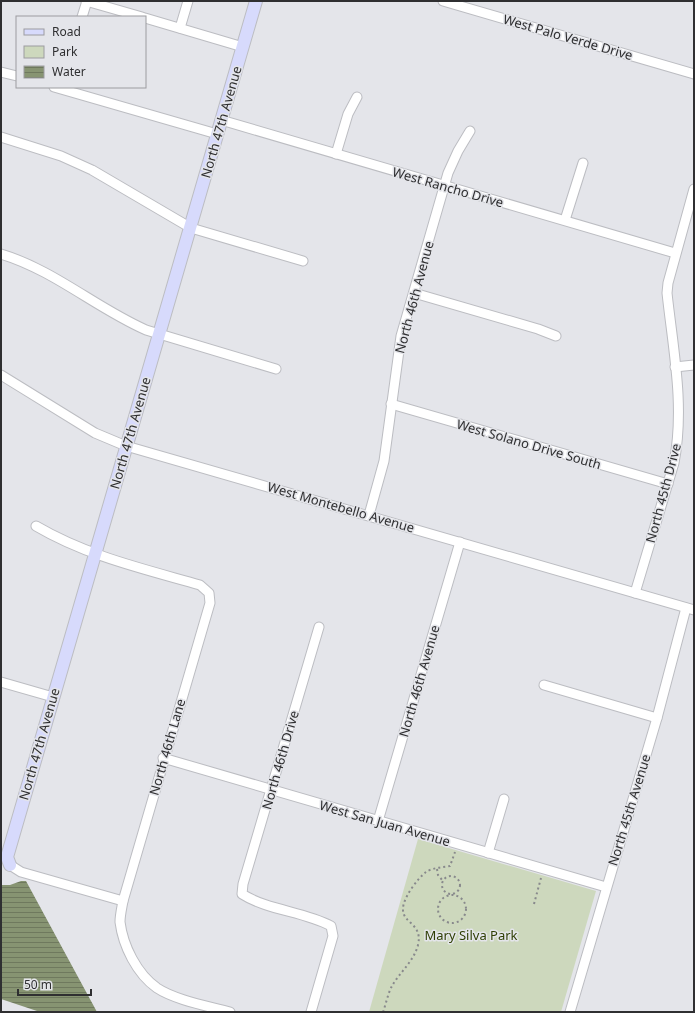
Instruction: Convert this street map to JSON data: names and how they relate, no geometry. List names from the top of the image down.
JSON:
{
  "streets": {
    "street": [
      "West Palo Verde Drive",
      "North 47th Avenue",
      "West Rancho Drive",
      "North 46th Avenue",
      "West Solano Drive South",
      "North 45th Drive",
      "West Montebello Avenue",
      "North 46th Lane",
      "North 46th Drive",
      "North 45th Avenue",
      "West San Juan Avenue"
    ]
  },
  "crossings": [
    ["North 47th Avenue", "West Rancho Drive"],
    ["North 47th Avenue", "West Montebello Avenue"],
    ["North 47th Avenue", "North 46th Lane"],
    ["West Rancho Drive", "North 46th Avenue"],
    ["West Rancho Drive", "North 45th Drive"],
    ["North 46th Avenue", "West Solano Drive South"],
    ["North 46th Avenue", "West Montebello Avenue"],
    ["North 46th Avenue", "West San Juan Avenue"],
    ["West Solano Drive South", "North 45th Drive"],
    ["North 45th Drive", "West Montebello Avenue"],
    ["West Montebello Avenue", "North 45th Avenue"],
    ["North 46th Lane", "West San Juan Avenue"],
    ["North 46th Drive", "West San Juan Avenue"],
    ["North 45th Avenue", "West San Juan Avenue"]
  ],
  "parks": ["Mary Silva Park"],
  "legend": ["Road", "Park", "Water"],
  "scale_bar": "50 m"
}
